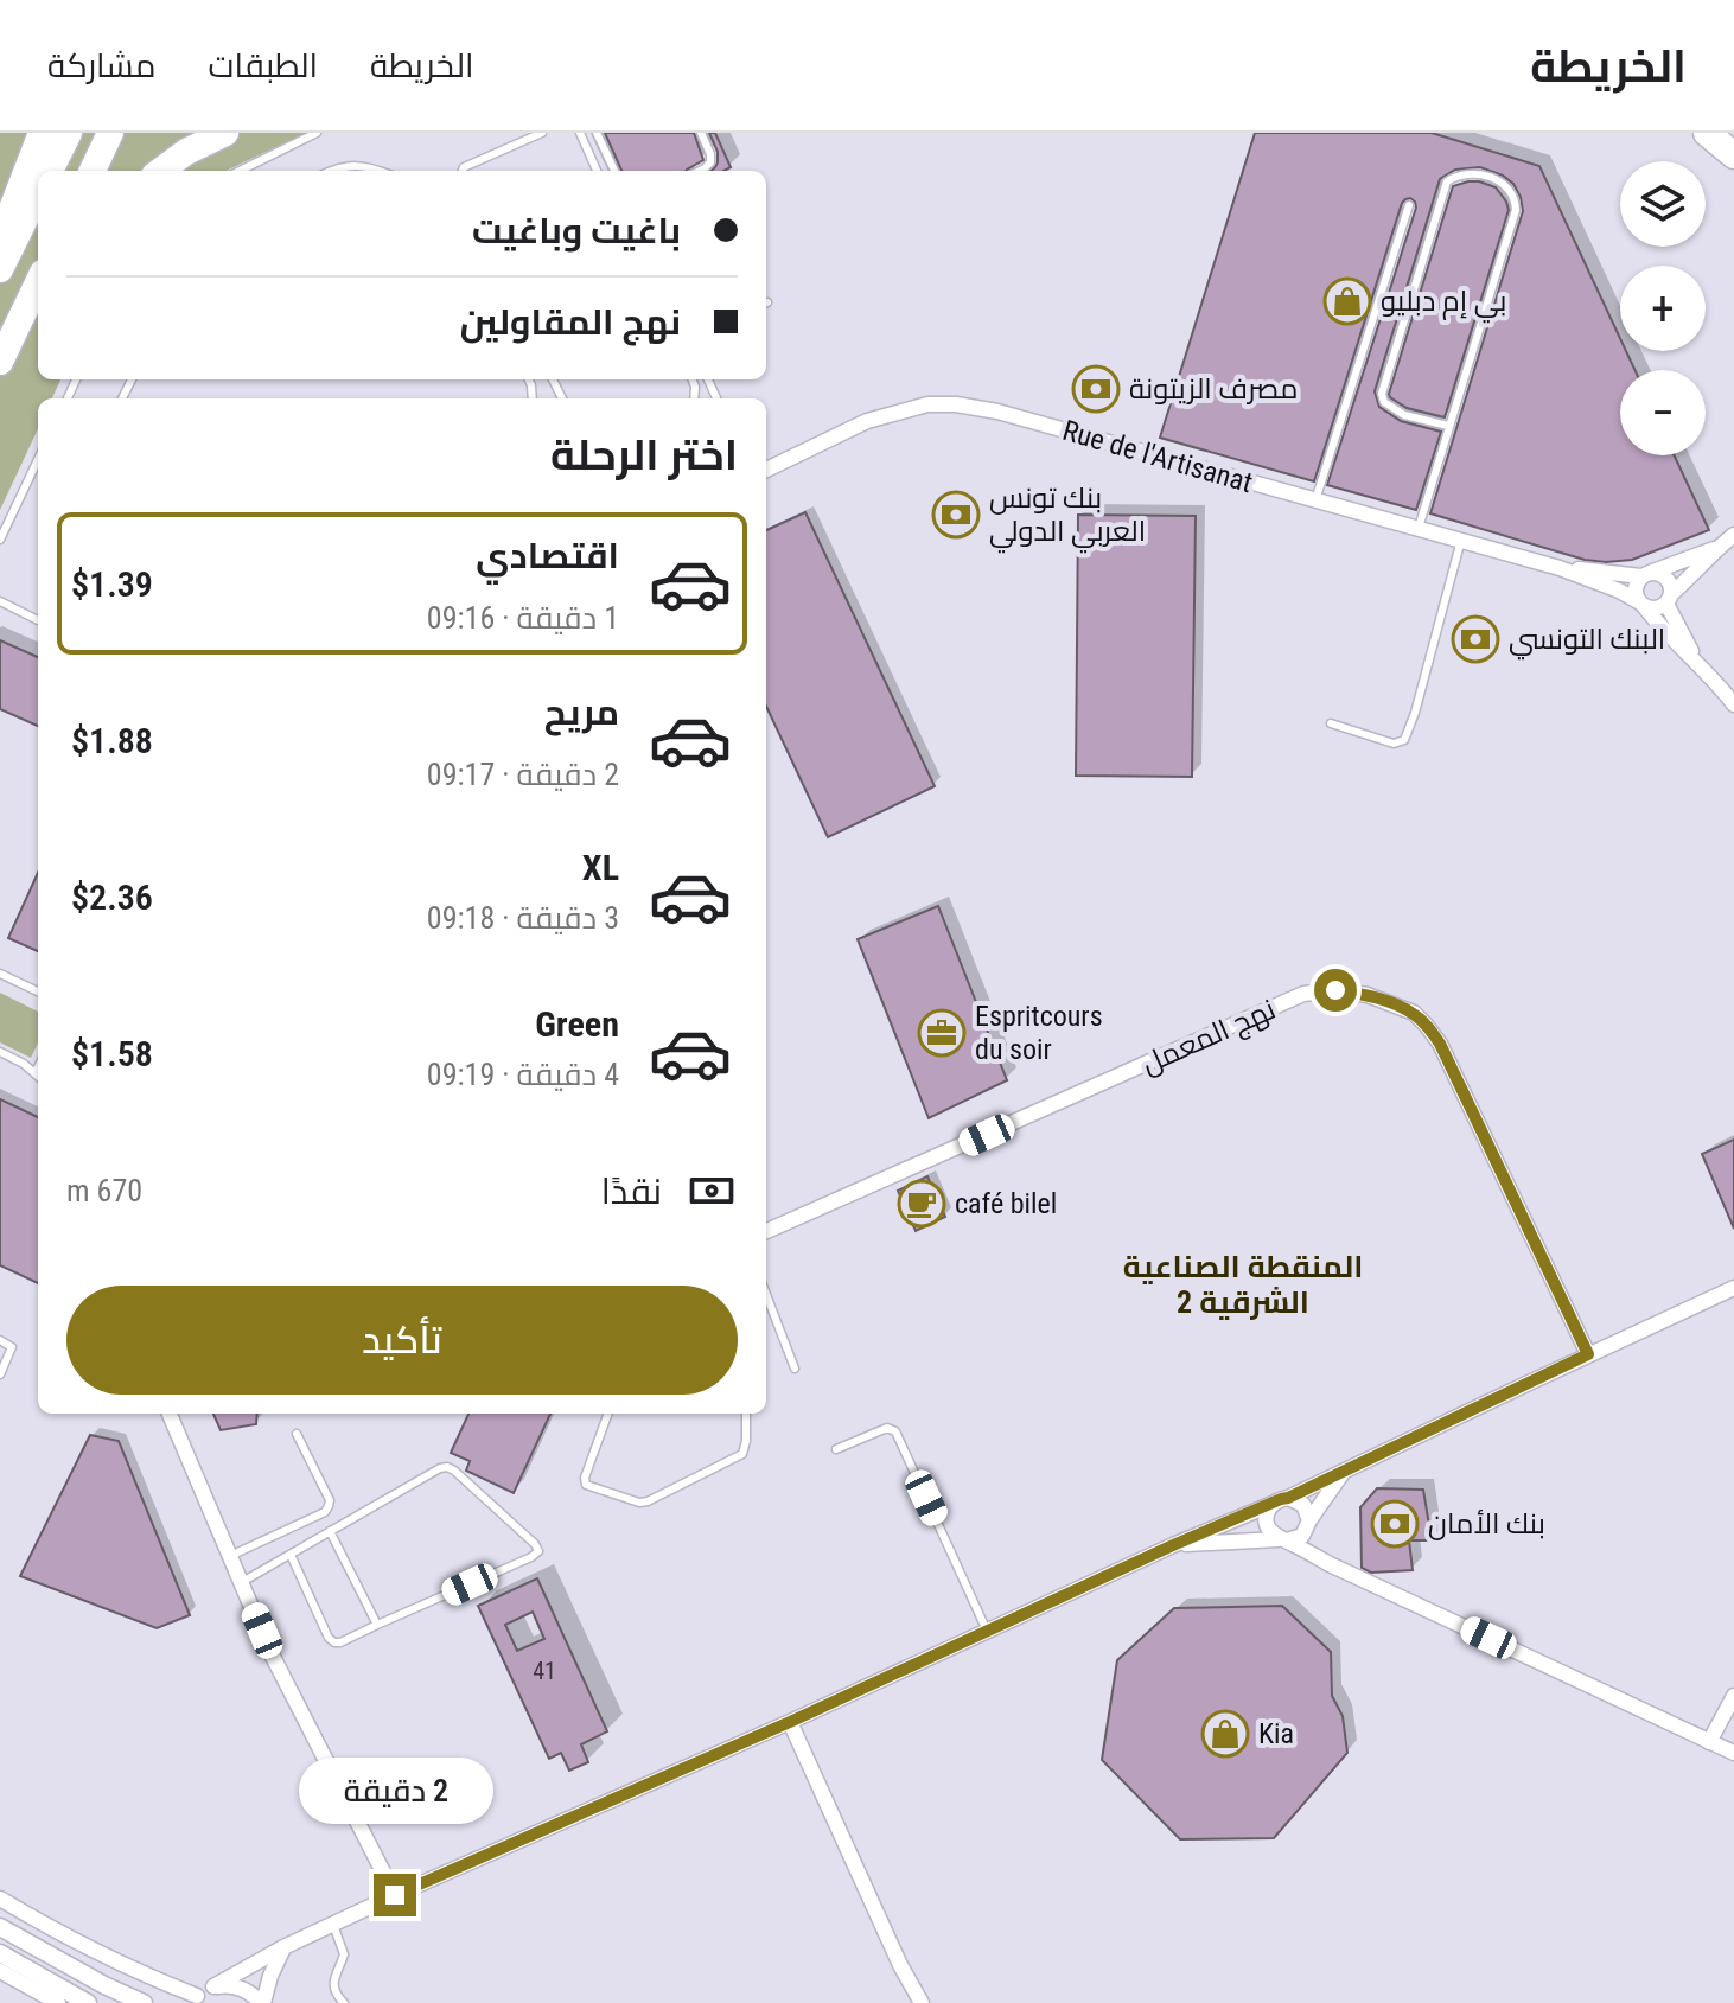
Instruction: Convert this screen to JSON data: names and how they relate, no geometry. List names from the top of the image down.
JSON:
{
  "streets": {
    "street": ["Rue de l'Artisanat", "نهج المعمل"]
  },
  "districts": ["المنقطة الصناعية الشرقية 2"],
  "places": {
    "shop": ["بي إم دبليو", "Kia"],
    "bank": [
      "مصرف الزيتونة",
      "بنك تونس العربي الدولي",
      "البنك التونسي",
      "بنك الأمان"
    ],
    "office": ["Espritcours du soir"],
    "cafe": ["café bilel"]
  },
  "house_numbers": ["41"],
  "page": {
    "header": "الخريطة",
    "nav": ["الخريطة", "الطبقات", "مشاركة"],
    "map_buttons": ["+", "−"],
    "banner": ["باغيت وباغيت", "نهج المقاولين"],
    "heading": "اختر الرحلة",
    "list": [
      {
        "name": "اقتصادي",
        "note": "1 دقيقة · 09:16",
        "value": "$1.39"
      },
      {
        "name": "مريح",
        "note": "2 دقيقة · 09:17",
        "value": "$1.88"
      },
      {
        "name": "XL",
        "note": "3 دقيقة · 09:18",
        "value": "$2.36"
      },
      {
        "name": "Green",
        "note": "4 دقيقة · 09:19",
        "value": "$1.58"
      }
    ],
    "pay": ["نقدًا", "670 m"],
    "buttons": "تأكيد",
    "bubble": "2 دقيقة"
  }
}
